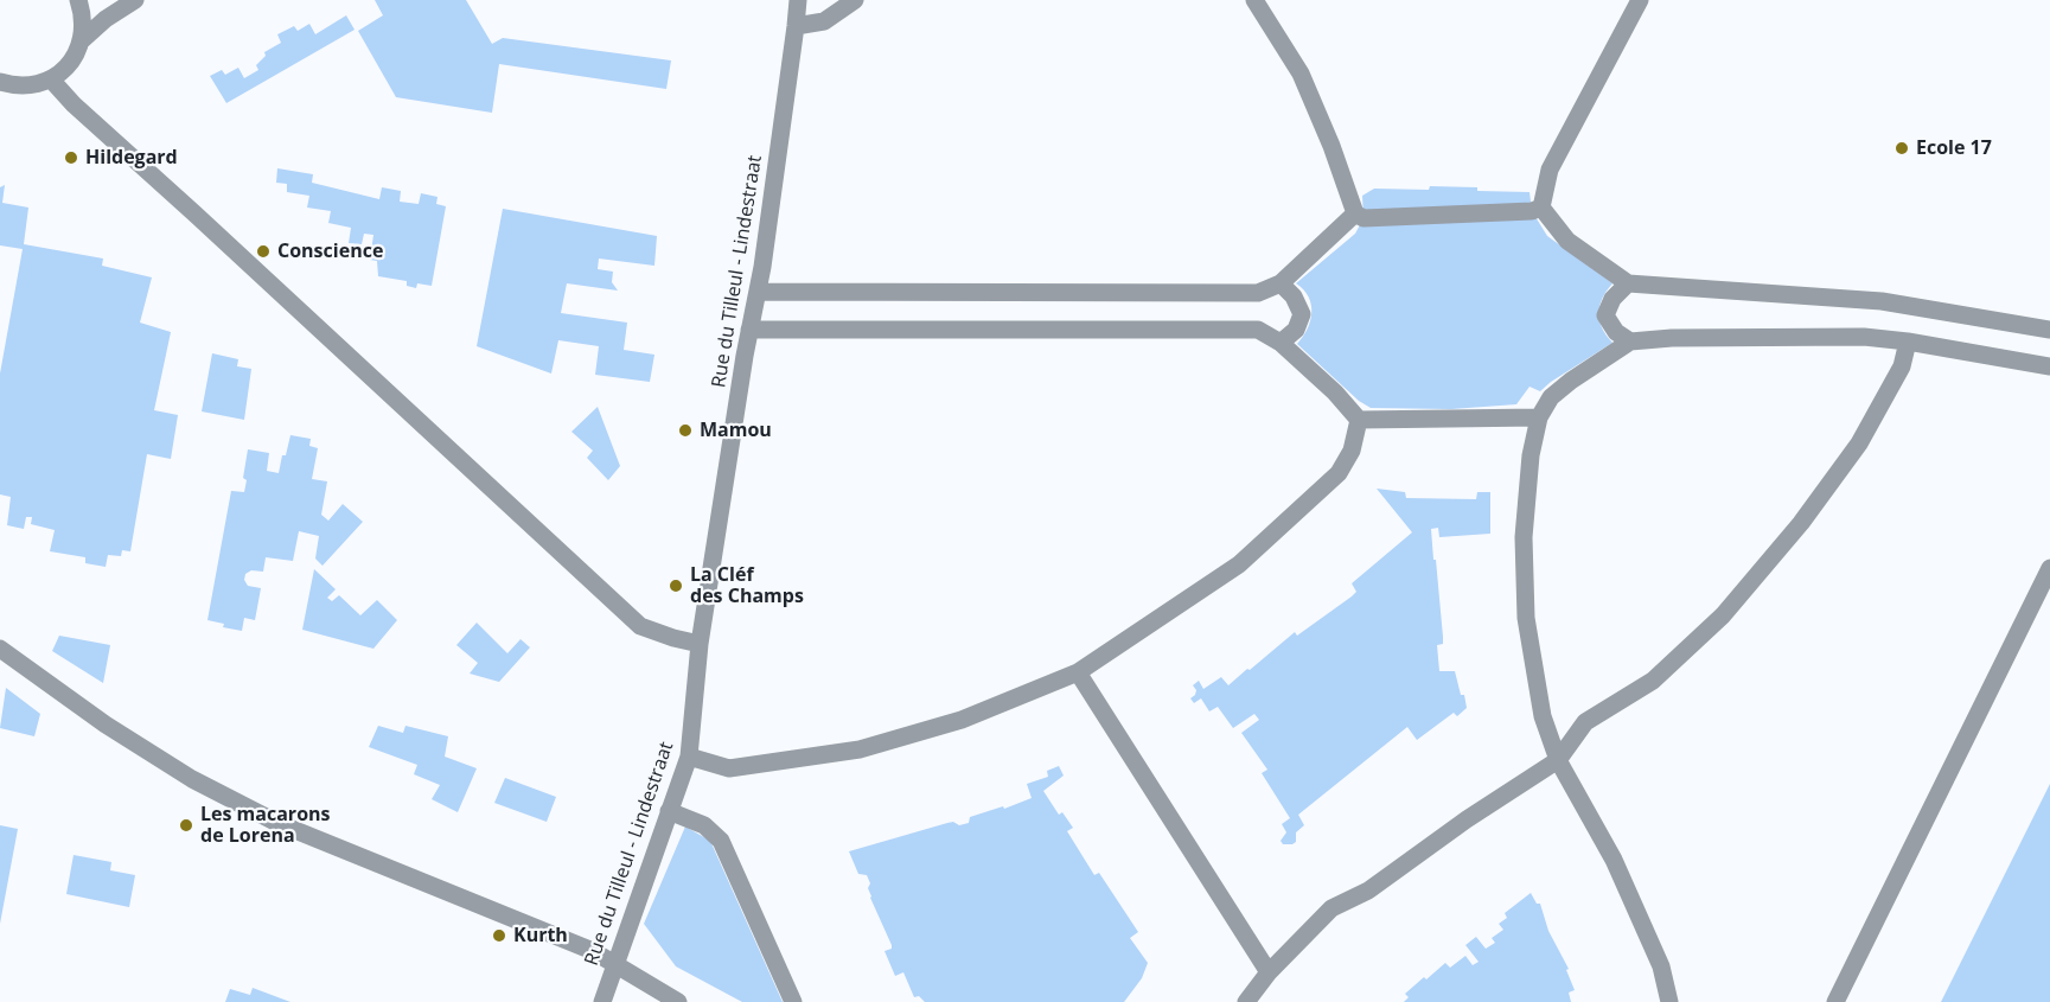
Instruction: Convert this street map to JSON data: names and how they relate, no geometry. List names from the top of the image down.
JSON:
{
  "streets": {
    "street": ["Rue du Tilleul - Lindestraat"]
  },
  "places": [
    "Ecole 17",
    "Hildegard",
    "Conscience",
    "Mamou",
    "La Cléf des Champs",
    "Les macarons de Lorena",
    "Kurth"
  ]
}
